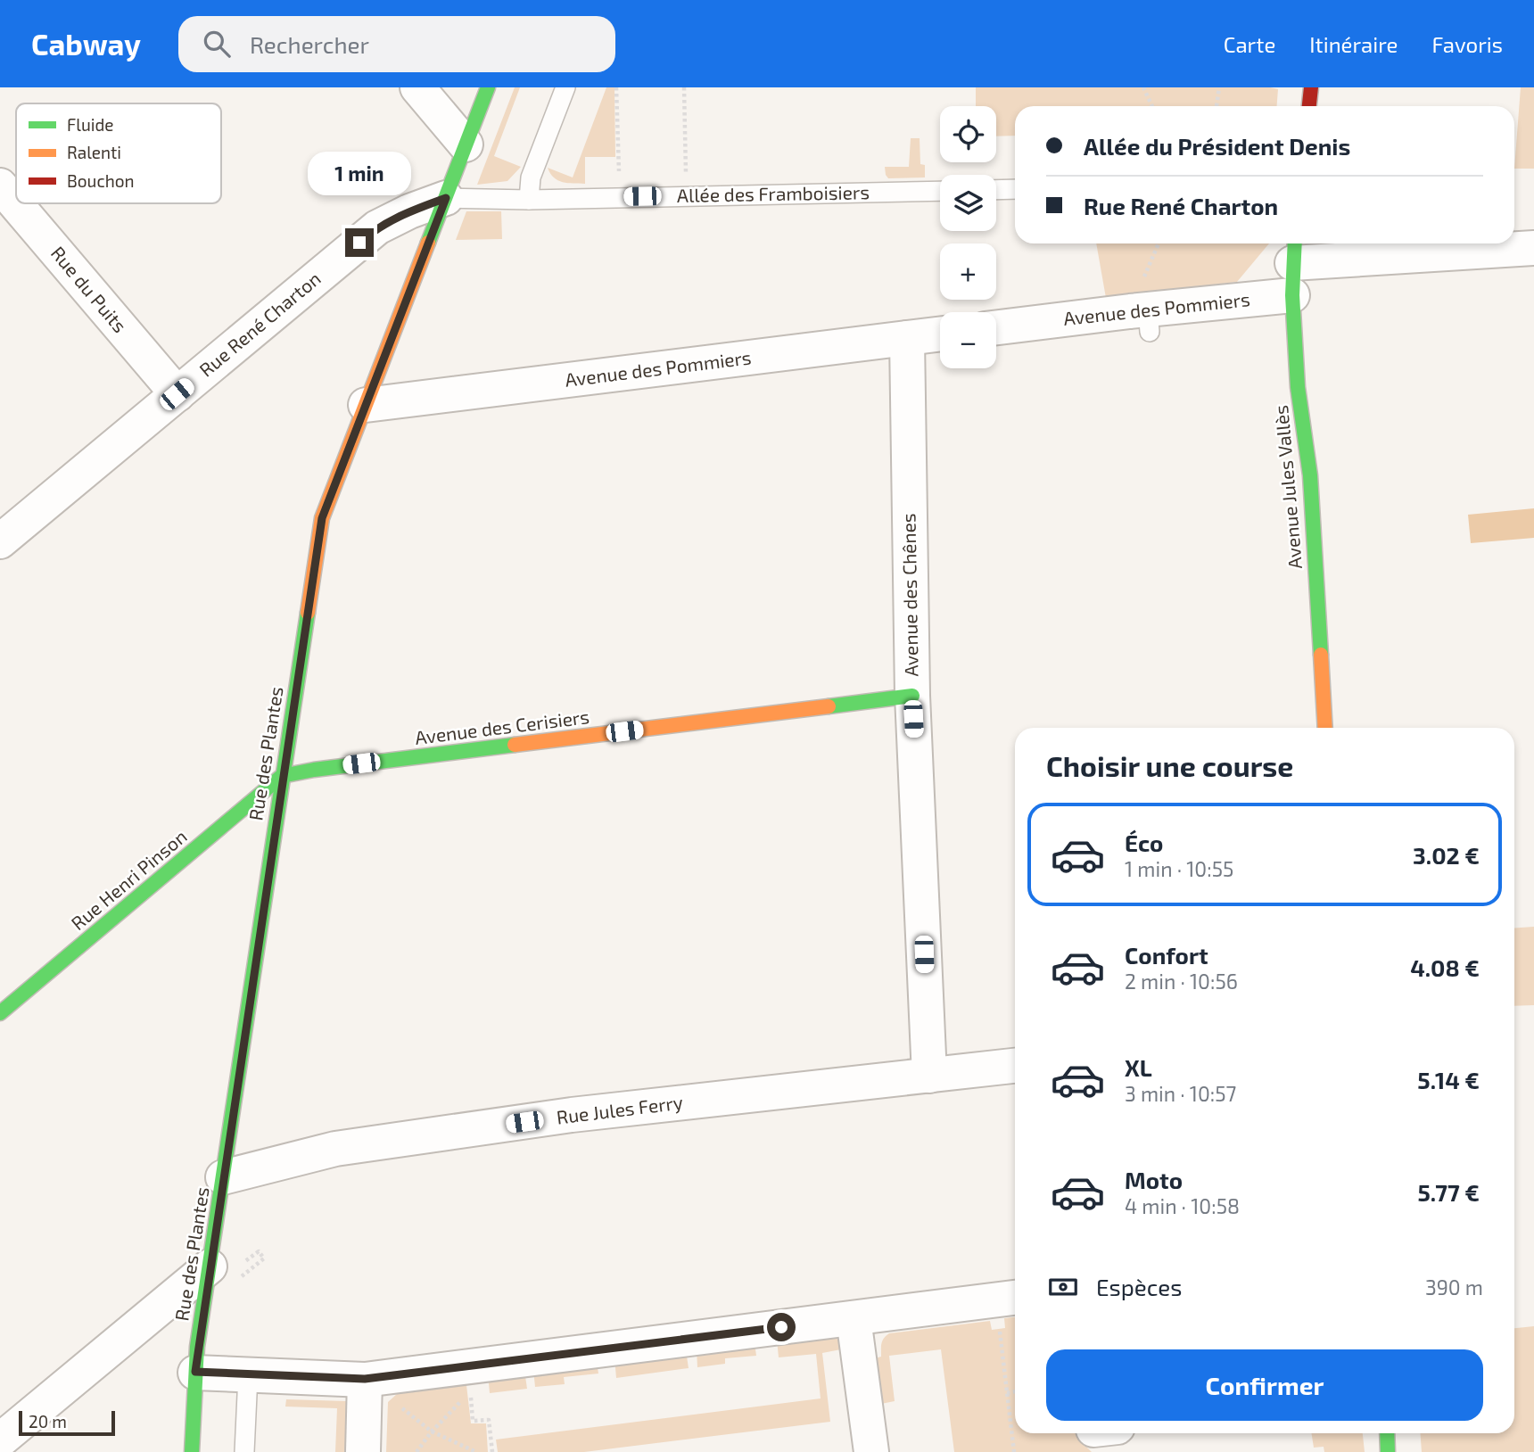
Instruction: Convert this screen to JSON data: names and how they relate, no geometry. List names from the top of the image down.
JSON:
{
  "streets": {
    "street": [
      "Rue du Puits",
      "Avenue des Pommiers",
      "Rue René Charton",
      "Avenue Jules Vallès",
      "Avenue des Chênes",
      "Avenue des Cerisiers",
      "Rue des Plantes",
      "Rue Henri Pinson",
      "Rue Jules Ferry"
    ],
    "lane": ["Allée des Framboisiers"]
  },
  "crossings": [
    ["Allée des Framboisiers", "Rue René Charton"],
    ["Allée des Framboisiers", "Rue des Plantes"],
    ["Rue du Puits", "Rue René Charton"],
    ["Avenue des Pommiers", "Avenue Jules Vallès"],
    ["Avenue des Pommiers", "Avenue des Chênes"],
    ["Avenue des Pommiers", "Rue des Plantes"],
    ["Rue René Charton", "Rue des Plantes"],
    ["Avenue des Chênes", "Avenue des Cerisiers"],
    ["Avenue des Chênes", "Rue Jules Ferry"],
    ["Avenue des Cerisiers", "Rue des Plantes"],
    ["Avenue des Cerisiers", "Rue Henri Pinson"],
    ["Rue des Plantes", "Rue Henri Pinson"],
    ["Rue des Plantes", "Rue Jules Ferry"]
  ],
  "legend": ["Fluide", "Ralenti", "Bouchon"],
  "scale_bar": "20 m",
  "page": {
    "header": "Cabway",
    "search": "Rechercher",
    "nav": ["Carte", "Itinéraire", "Favoris"],
    "map_buttons": ["+", "−"],
    "banner": ["Allée du Président Denis", "Rue René Charton"],
    "bubble": "1 min",
    "heading": "Choisir une course",
    "list": [
      {
        "name": "Éco",
        "note": "1 min · 10:55",
        "value": "3.02 €"
      },
      {
        "name": "Confort",
        "note": "2 min · 10:56",
        "value": "4.08 €"
      },
      {
        "name": "XL",
        "note": "3 min · 10:57",
        "value": "5.14 €"
      },
      {
        "name": "Moto",
        "note": "4 min · 10:58",
        "value": "5.77 €"
      }
    ],
    "pay": ["Espèces", "390 m"],
    "buttons": "Confirmer",
    "scale": "20 m"
  }
}
